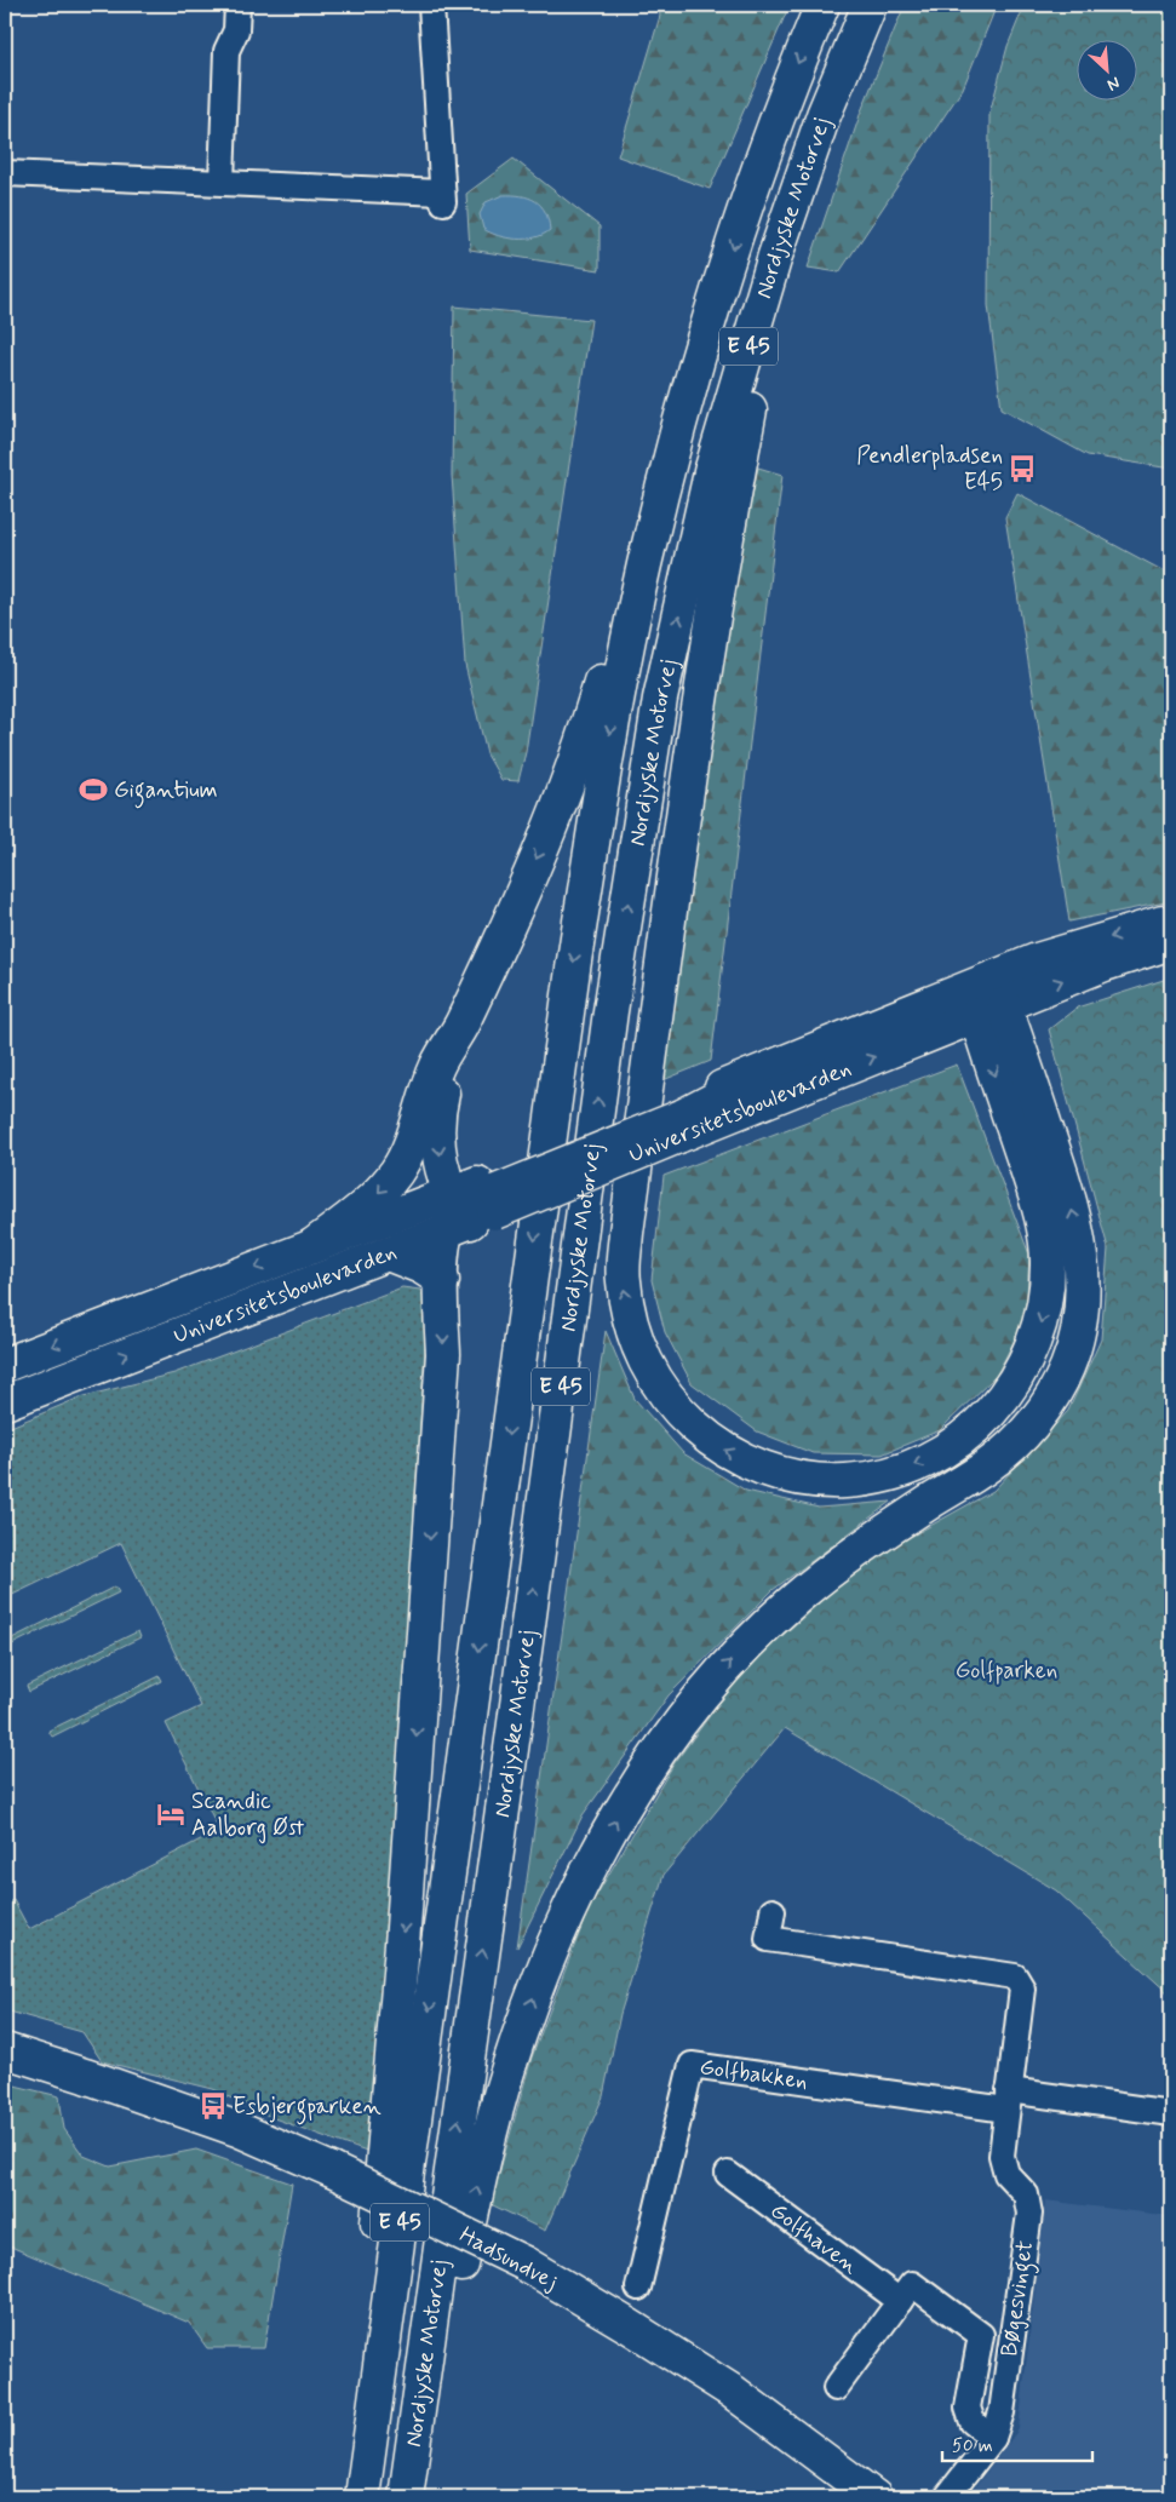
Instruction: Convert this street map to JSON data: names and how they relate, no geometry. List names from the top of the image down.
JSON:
{
  "streets": {
    "main road": [
      "Nordjyske Motorvej",
      "E 45",
      "Universitetsboulevarden",
      "Hadsundvej"
    ],
    "street": ["Golfbakken", "Golfhaven", "Bøgesvinget"]
  },
  "crossings": [
    ["Golfbakken", "Bøgesvinget"]
  ],
  "parks": ["Golfparken"],
  "places": {
    "bus stop": ["Pendlerpladsen E45", "Esbjergparken"],
    "sports": ["Gigantium"],
    "hotel": ["Scandic Aalborg Øst"]
  },
  "scale_bar": "50 m",
  "north": "bottom right"
}
